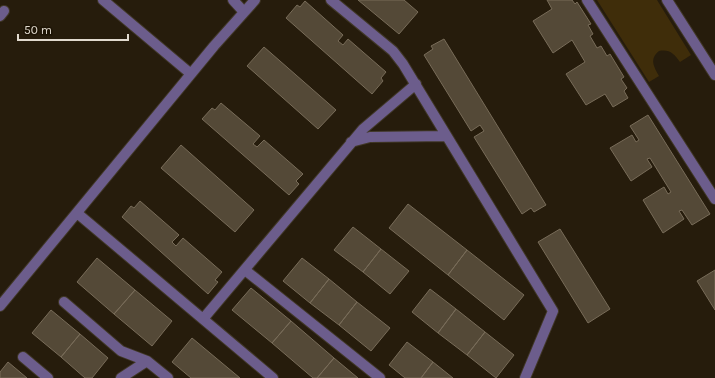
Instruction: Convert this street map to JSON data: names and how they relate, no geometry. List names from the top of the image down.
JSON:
{
  "scale_bar": "50 m"
}
